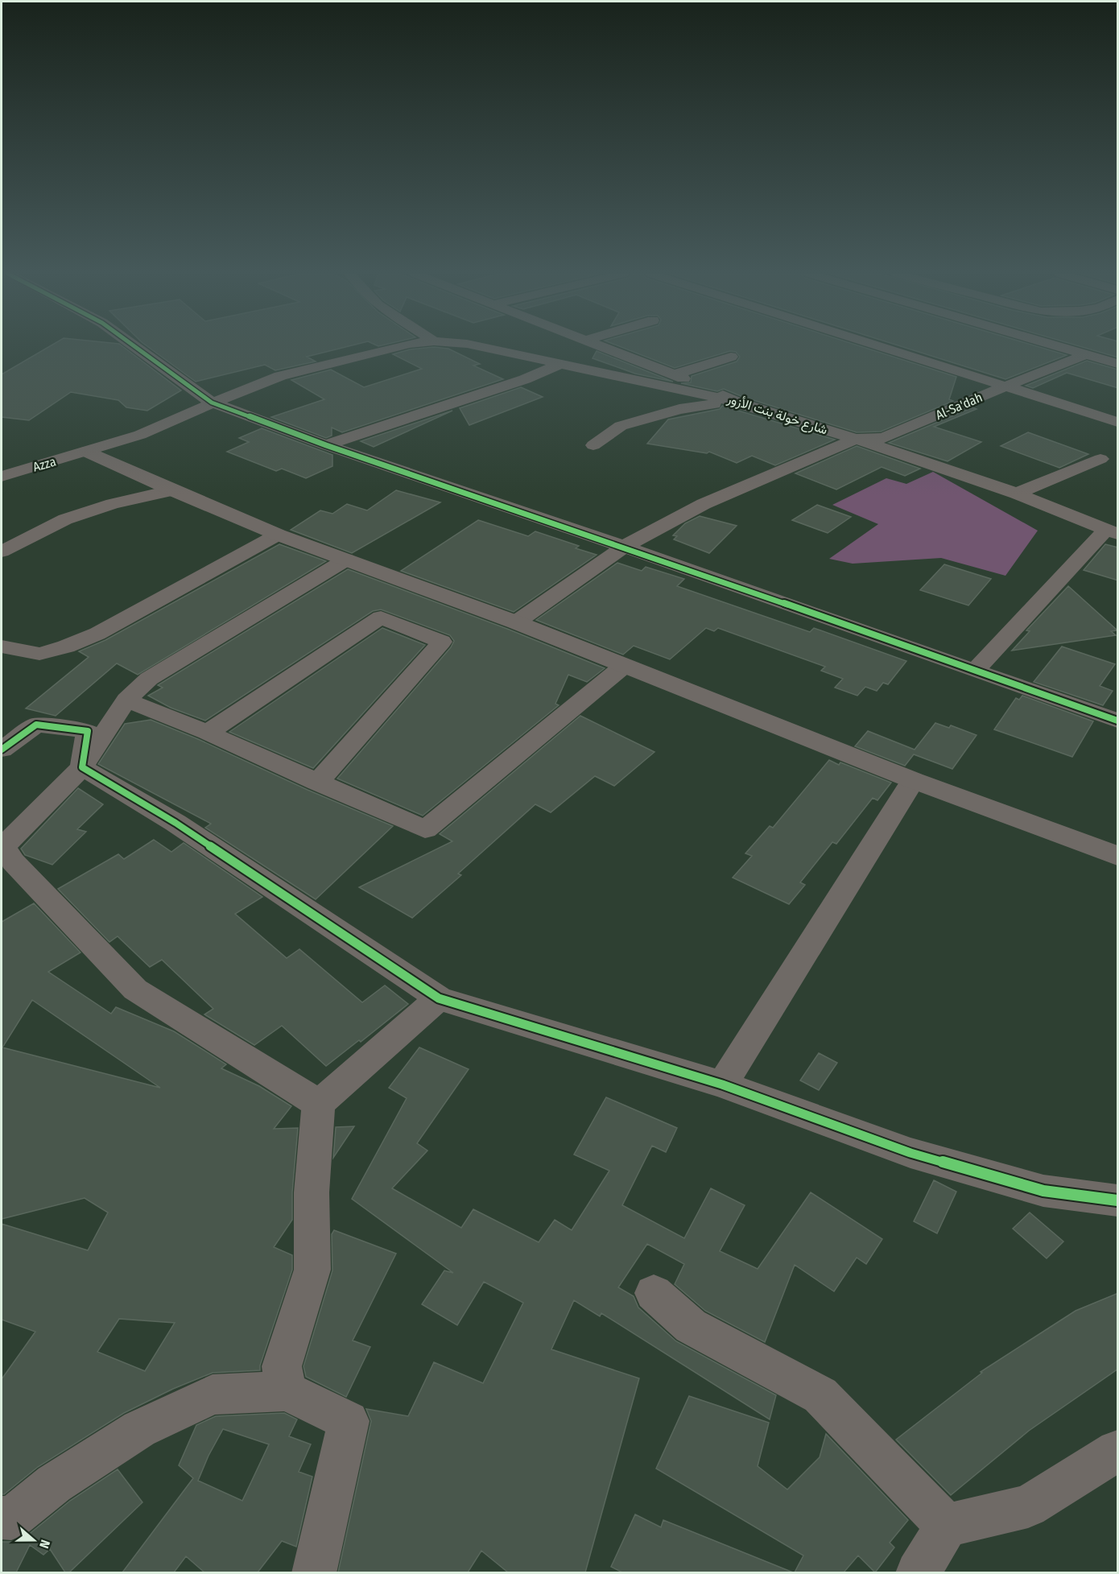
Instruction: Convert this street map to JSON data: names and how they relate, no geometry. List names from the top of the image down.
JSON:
{
  "streets": {
    "street": ["Al-Sa'dah", "شارع خولة بنت الأزور", "Azza"]
  },
  "crossings": [
    ["Al-Sa'dah", "شارع خولة بنت الأزور"]
  ],
  "north": "right"
}
